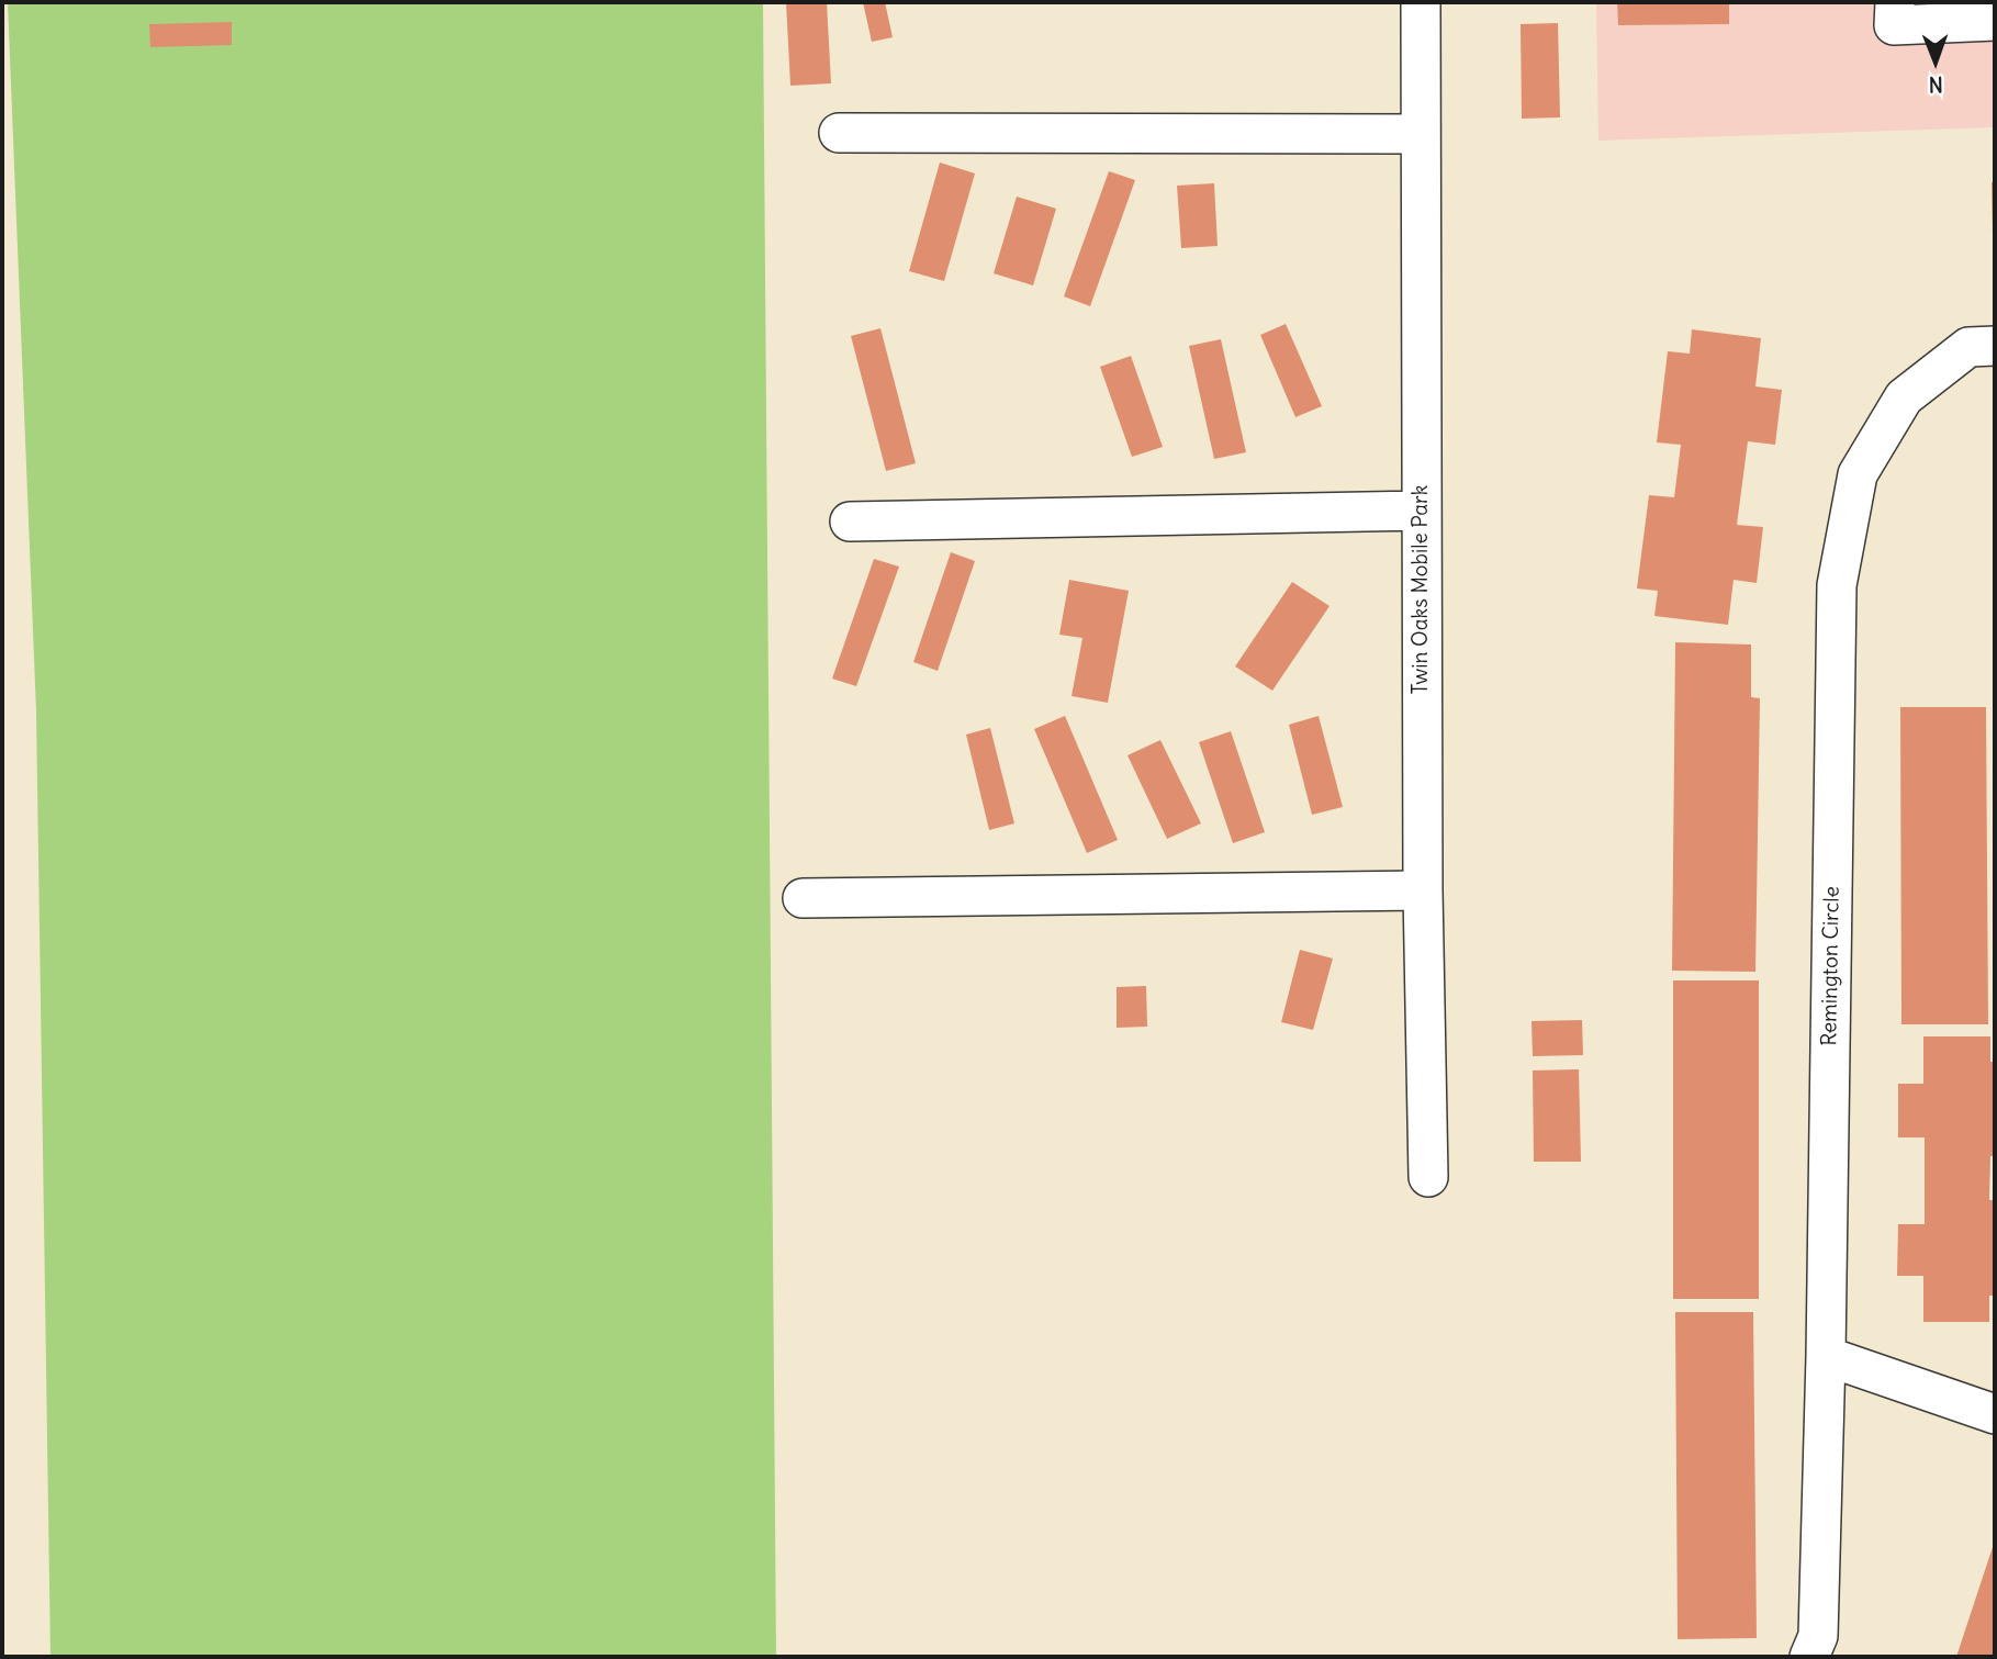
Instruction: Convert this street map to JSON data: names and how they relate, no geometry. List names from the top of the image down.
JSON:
{
  "streets": {
    "street": ["Twin Oaks Mobile Park", "Remington Circle"]
  },
  "north": "bottom"
}
